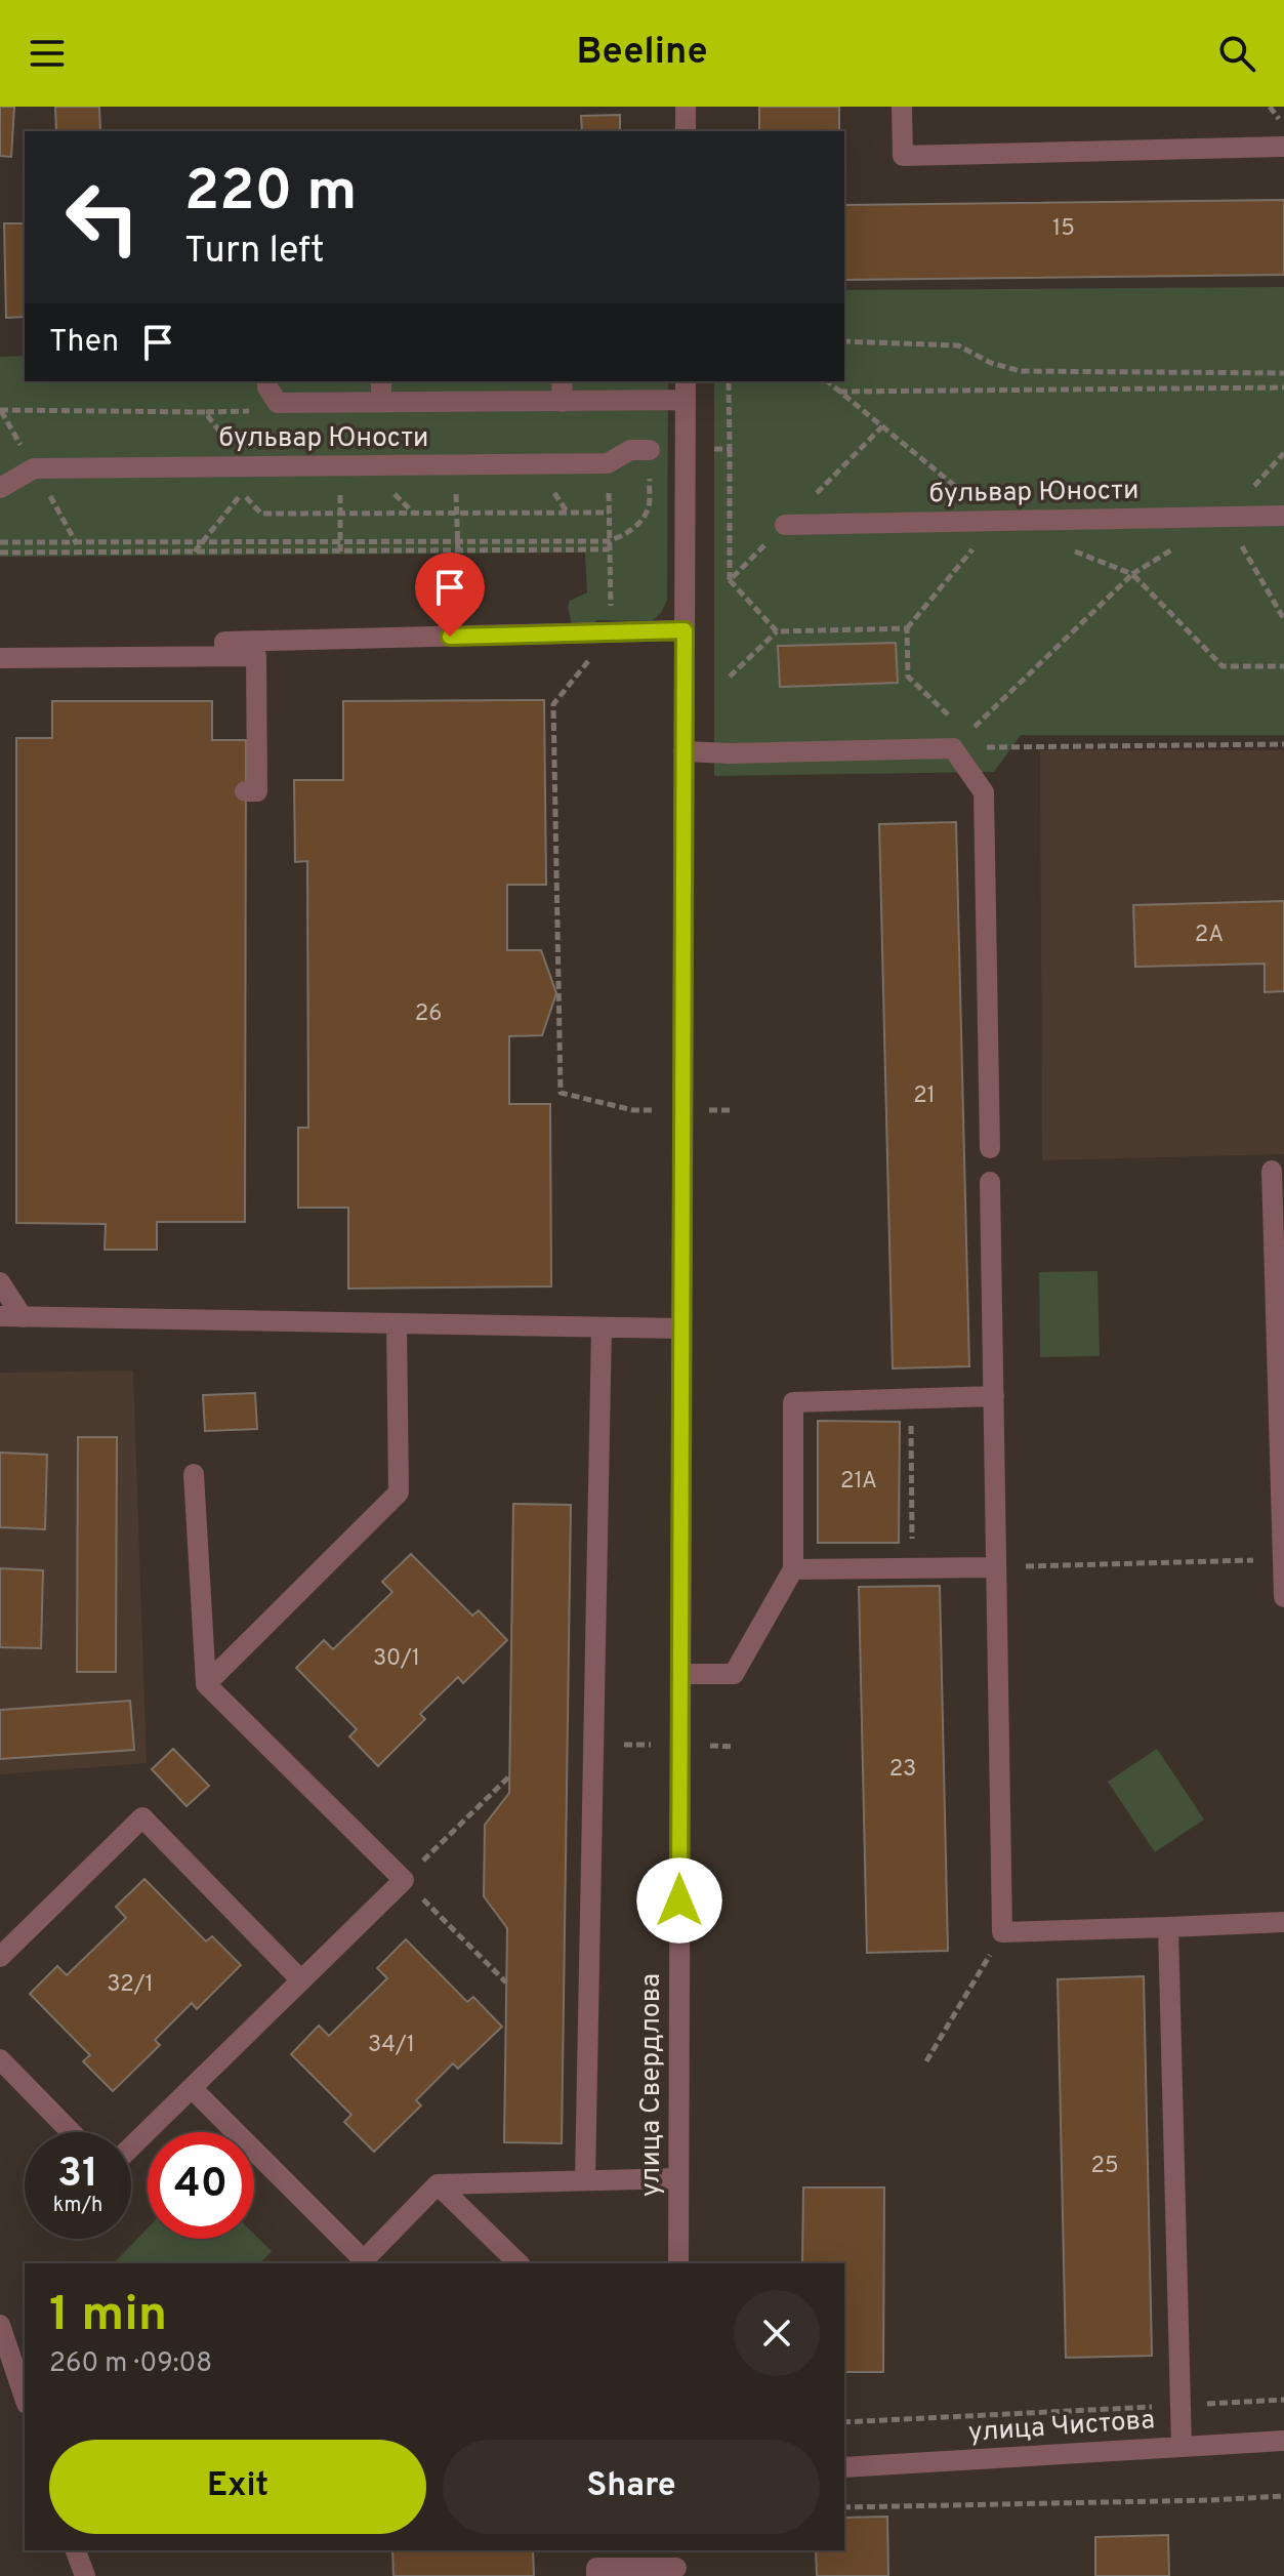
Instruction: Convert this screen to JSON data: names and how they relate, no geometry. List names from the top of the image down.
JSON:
{
  "streets": {
    "street": ["бульвар Юности", "улица Свердлова", "улица Чистова"]
  },
  "house_numbers": [
    "15",
    "2А",
    "26",
    "21",
    "21А",
    "30/1",
    "23",
    "32/1",
    "34/1",
    "25"
  ],
  "page": {
    "header": "Beeline",
    "turn": ["220 m", "Turn left"],
    "then": "Then",
    "speed": "31 km/h",
    "limit": "40",
    "heading": ["1 min", "260 m · 09:08"],
    "buttons": ["Exit", "Share"]
  }
}
